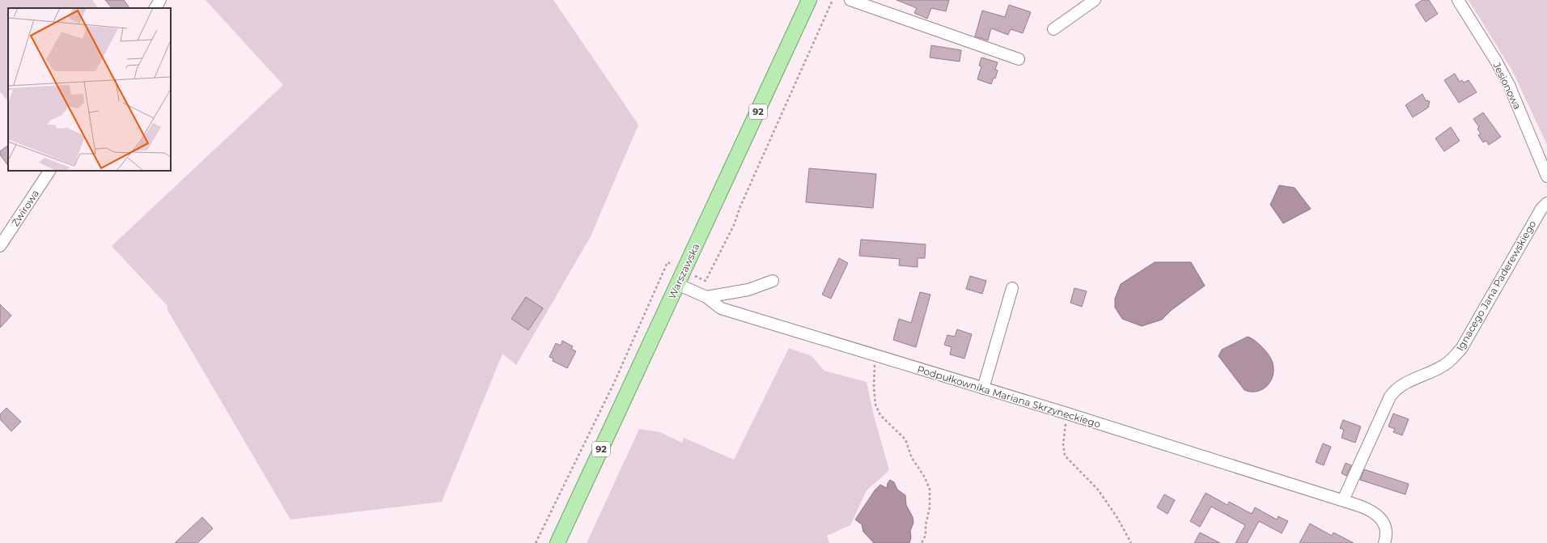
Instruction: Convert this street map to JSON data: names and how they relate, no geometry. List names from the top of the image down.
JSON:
{
  "streets": {
    "main road": ["92", "Warszawska"],
    "street": [
      "Jesionowa",
      "Żwirowa",
      "Ignacego Jana Paderewskiego",
      "Podpułkownika Mariana Skrzyneckiego"
    ]
  },
  "crossings": [
    ["Warszawska", "Podpułkownika Mariana Skrzyneckiego"],
    ["Ignacego Jana Paderewskiego", "Podpułkownika Mariana Skrzyneckiego"]
  ]
}
